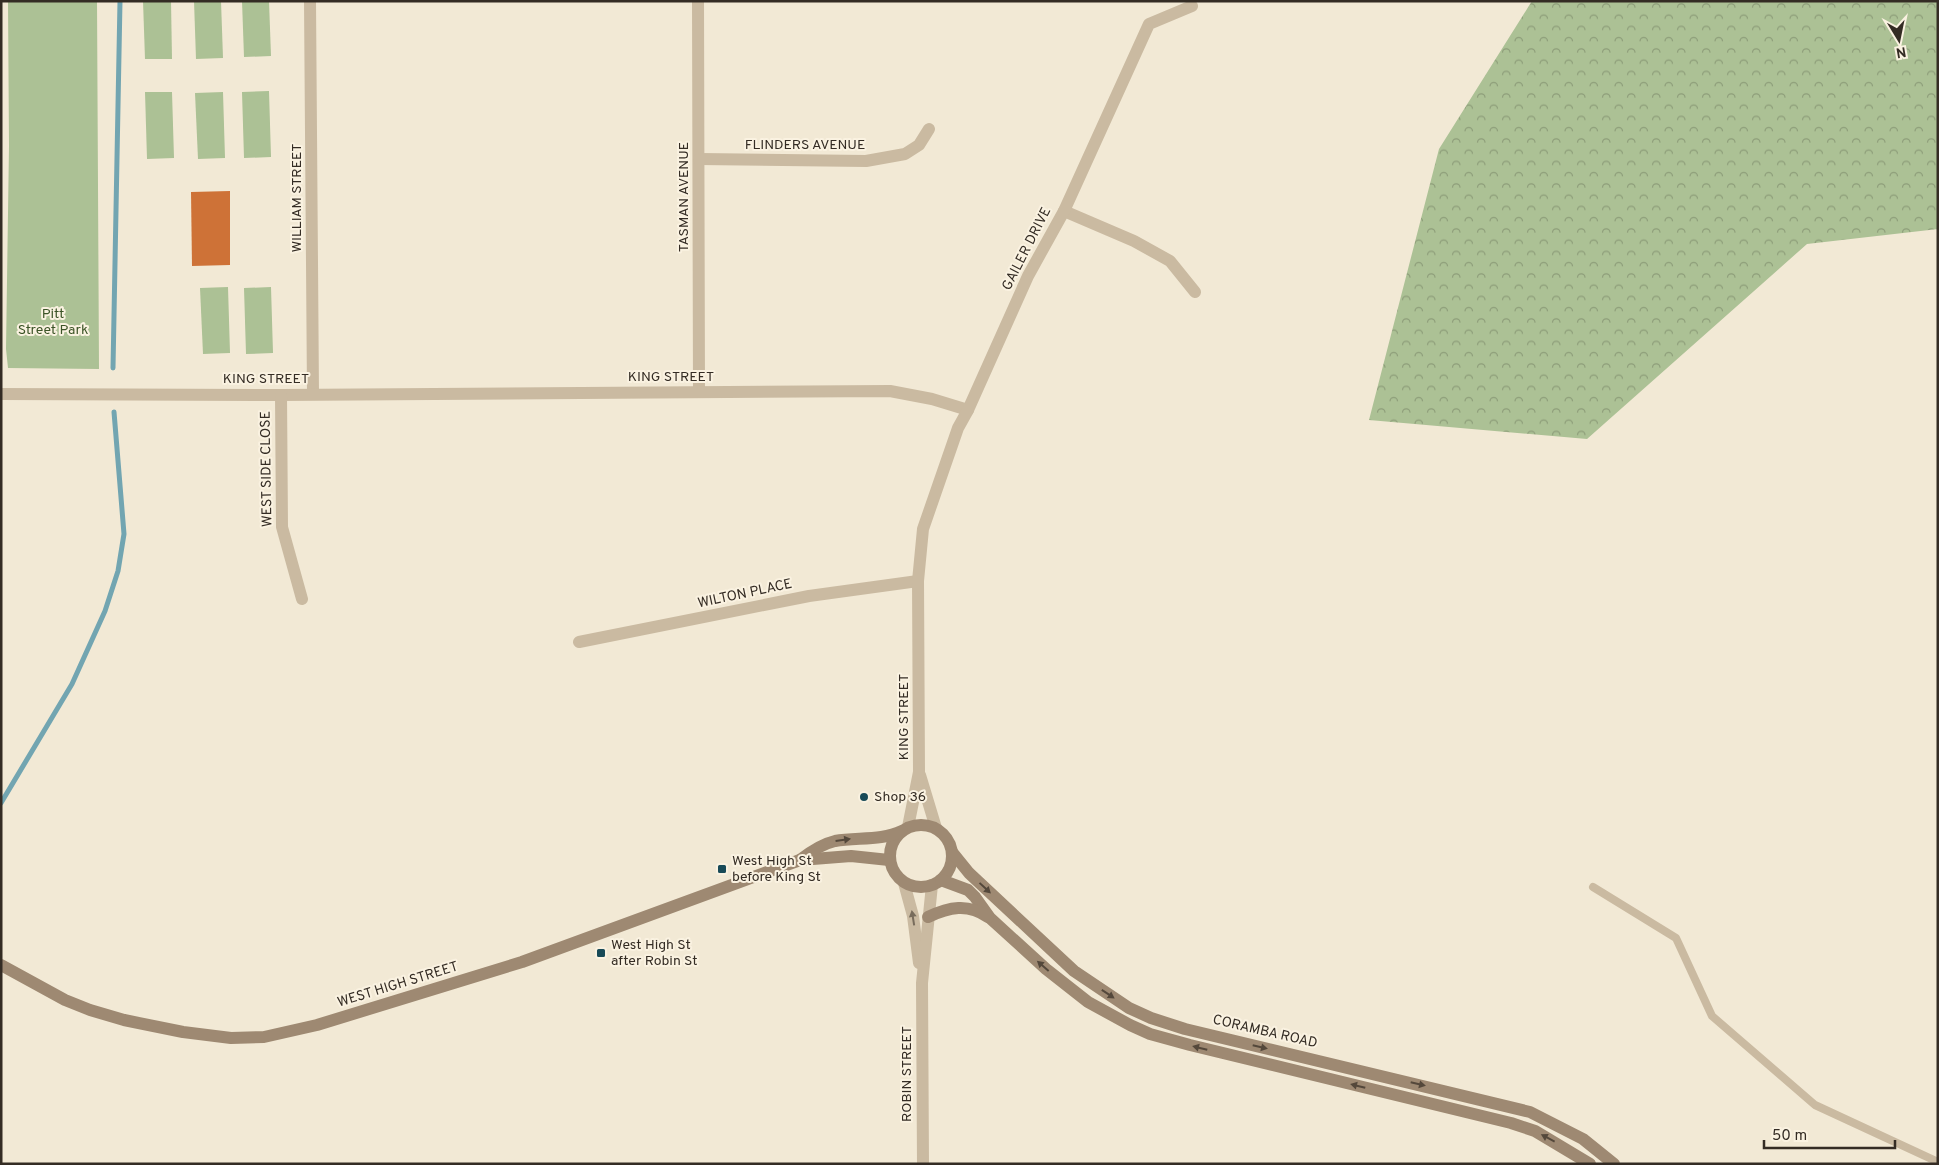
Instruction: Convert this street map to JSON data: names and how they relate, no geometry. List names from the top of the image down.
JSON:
{
  "streets": {
    "main road": ["WEST HIGH STREET", "CORAMBA ROAD"],
    "street": [
      "FLINDERS AVENUE",
      "TASMAN AVENUE",
      "WILLIAM STREET",
      "GAILER DRIVE",
      "KING STREET",
      "WEST SIDE CLOSE",
      "WILTON PLACE",
      "ROBIN STREET"
    ]
  },
  "crossings": [
    ["FLINDERS AVENUE", "TASMAN AVENUE"],
    ["TASMAN AVENUE", "KING STREET"],
    ["WILLIAM STREET", "KING STREET"],
    ["GAILER DRIVE", "KING STREET"],
    ["KING STREET", "WEST SIDE CLOSE"],
    ["KING STREET", "WILTON PLACE"],
    ["KING STREET", "WEST HIGH STREET"],
    ["KING STREET", "CORAMBA ROAD"],
    ["KING STREET", "ROBIN STREET"],
    ["WEST HIGH STREET", "CORAMBA ROAD"],
    ["WEST HIGH STREET", "ROBIN STREET"],
    ["CORAMBA ROAD", "ROBIN STREET"]
  ],
  "parks": ["Pitt Street Park"],
  "places": {
    "other": ["Shop 36"],
    "transit": ["West High St before King St", "West High St after Robin St"]
  },
  "scale_bar": "50 m",
  "north": "bottom"
}
